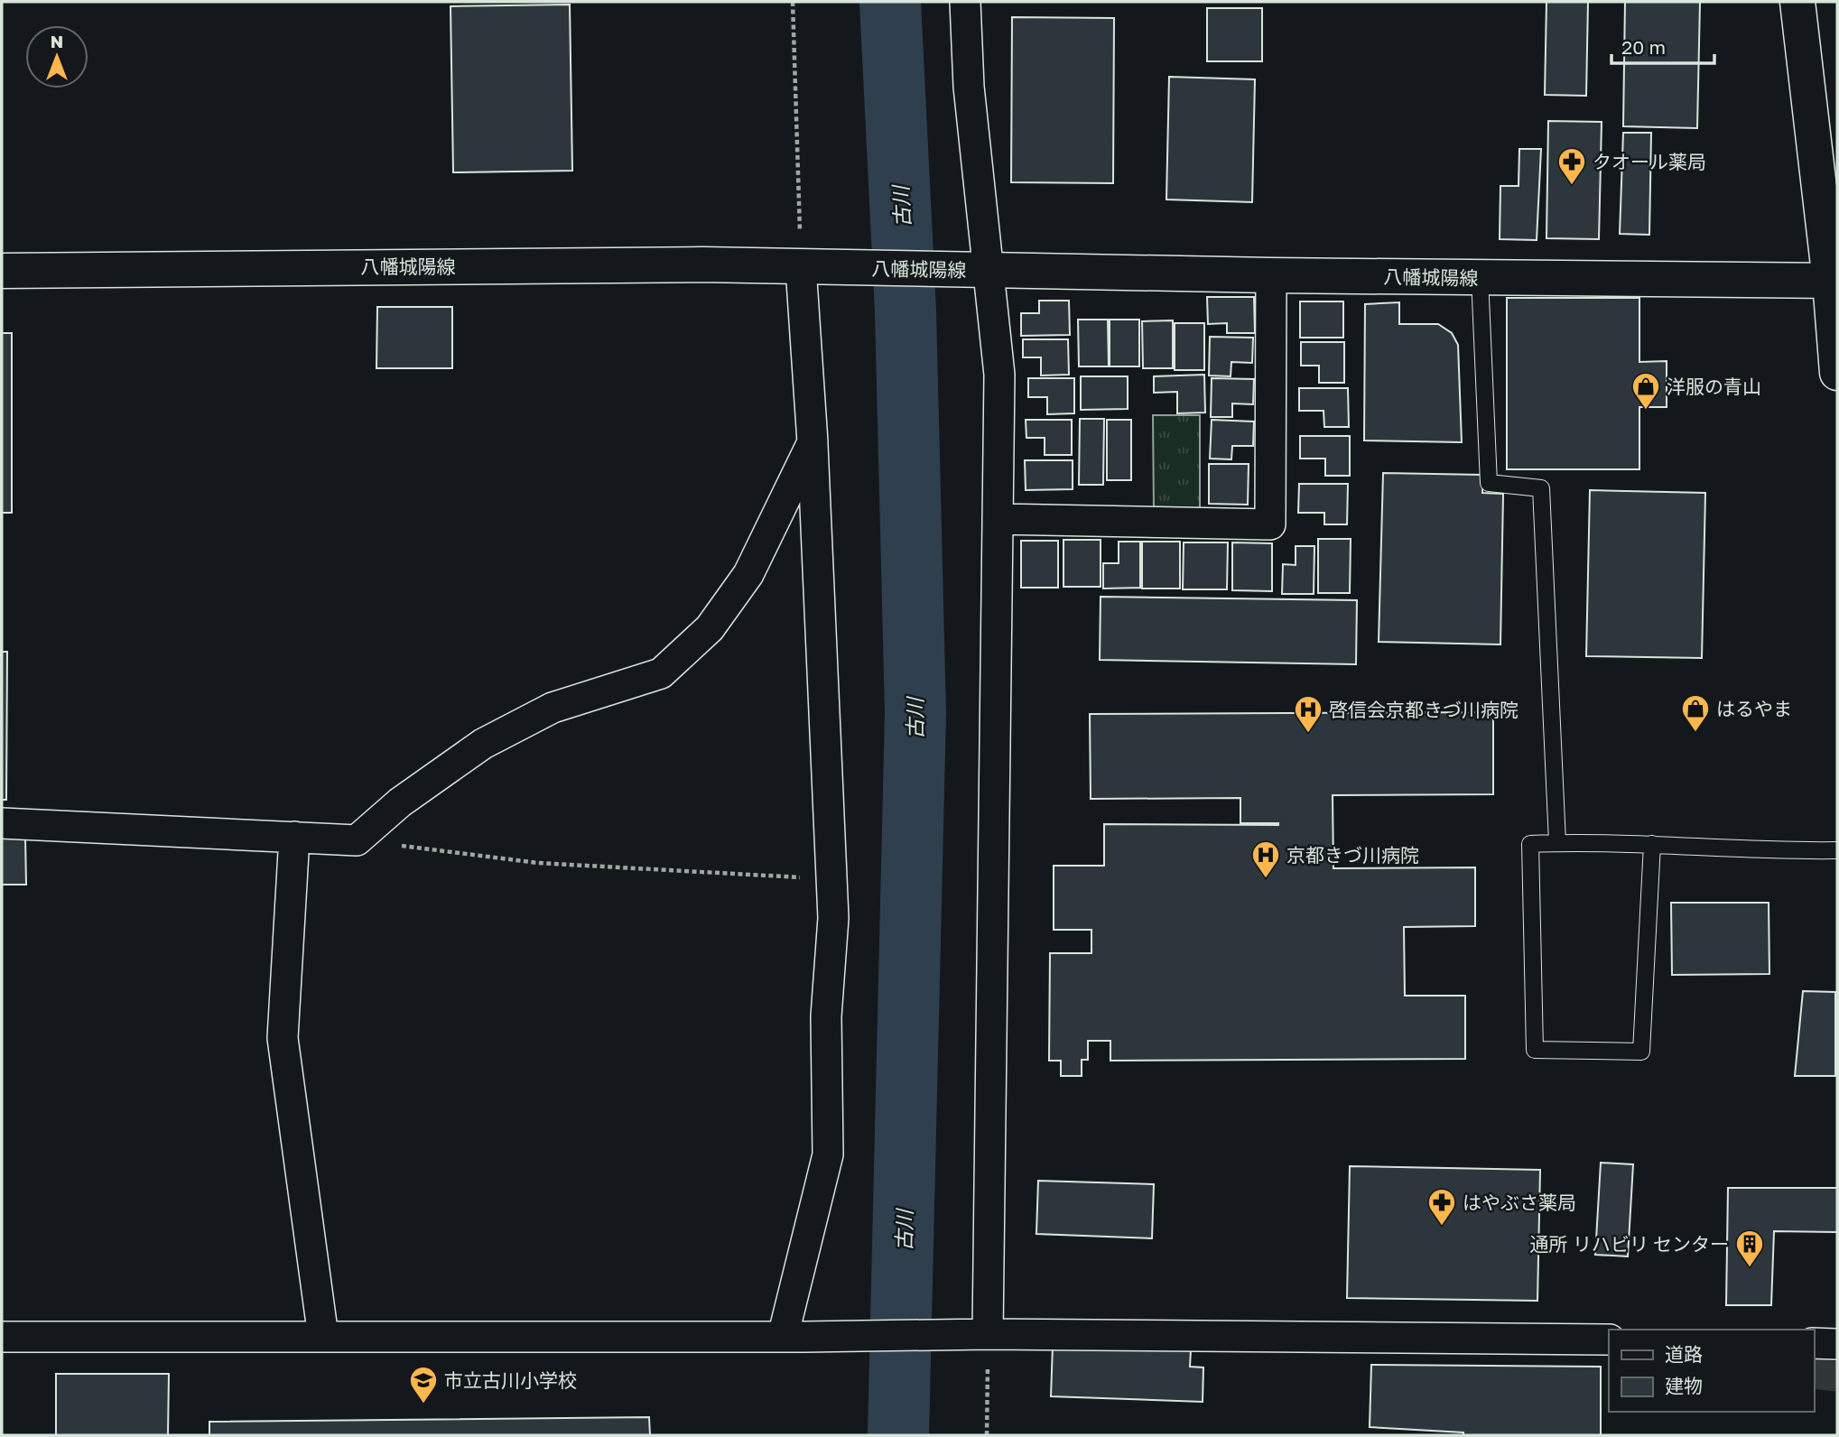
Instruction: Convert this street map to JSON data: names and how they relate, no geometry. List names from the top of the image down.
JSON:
{
  "streets": {
    "main road": ["八幡城陽線"]
  },
  "water": ["古川"],
  "places": {
    "pharmacy": ["クオール薬局", "はやぶさ薬局"],
    "shop": ["洋服の青山", "はるやま"],
    "hospital": ["啓信会京都きづ川病院", "京都きづ川病院"],
    "building": ["通所 リハビリ センター"],
    "school or university": ["市立古川小学校"]
  },
  "legend": ["道路", "建物"],
  "scale_bar": "20 m",
  "north": "top"
}
